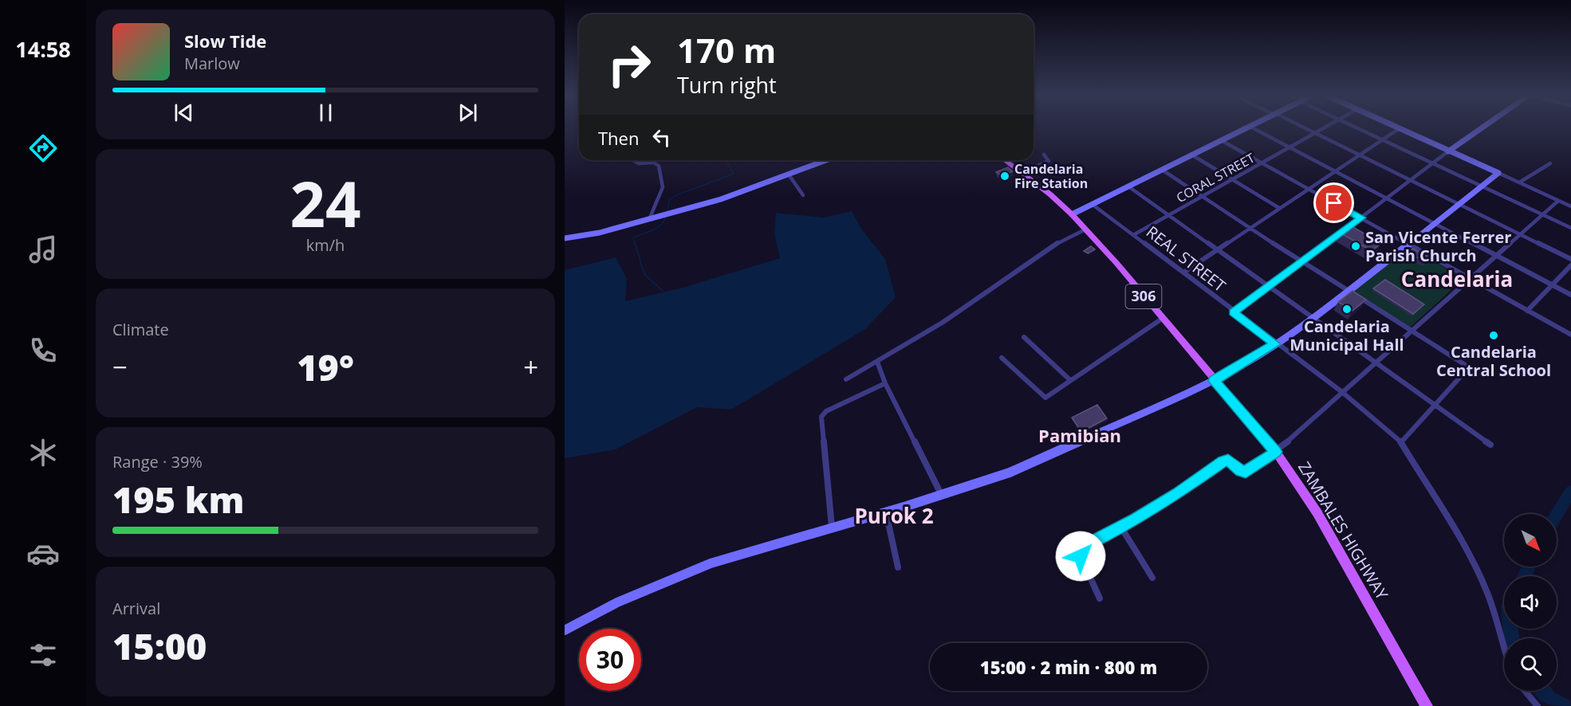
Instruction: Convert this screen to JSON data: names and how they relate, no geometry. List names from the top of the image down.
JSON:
{
  "streets": {
    "main road": ["306", "ZAMBALES HIGHWAY"],
    "street": ["CORAL STREET", "REAL STREET"]
  },
  "crossings": [
    ["CORAL STREET", "REAL STREET"]
  ],
  "districts": ["Candelaria", "Pamibian", "Purok 2"],
  "places": [
    "Candelaria Fire Station",
    "San Vicente Ferrer Parish Church",
    "Candelaria Municipal Hall",
    "Candelaria Central School"
  ],
  "north": "bottom right",
  "page": {
    "tabs": "14:58",
    "turn": ["170 m", "Turn right"],
    "song": ["Slow Tide", "Marlow"],
    "then": "Then",
    "tile": [
      ["24", "km/h"],
      "Climate",
      ["Range · 39%", "195 km"],
      ["Arrival", "15:00"]
    ],
    "heat": ["−", "19°", "+"],
    "limit": "30",
    "trip": "15:00 · 2 min · 800 m"
  }
}
